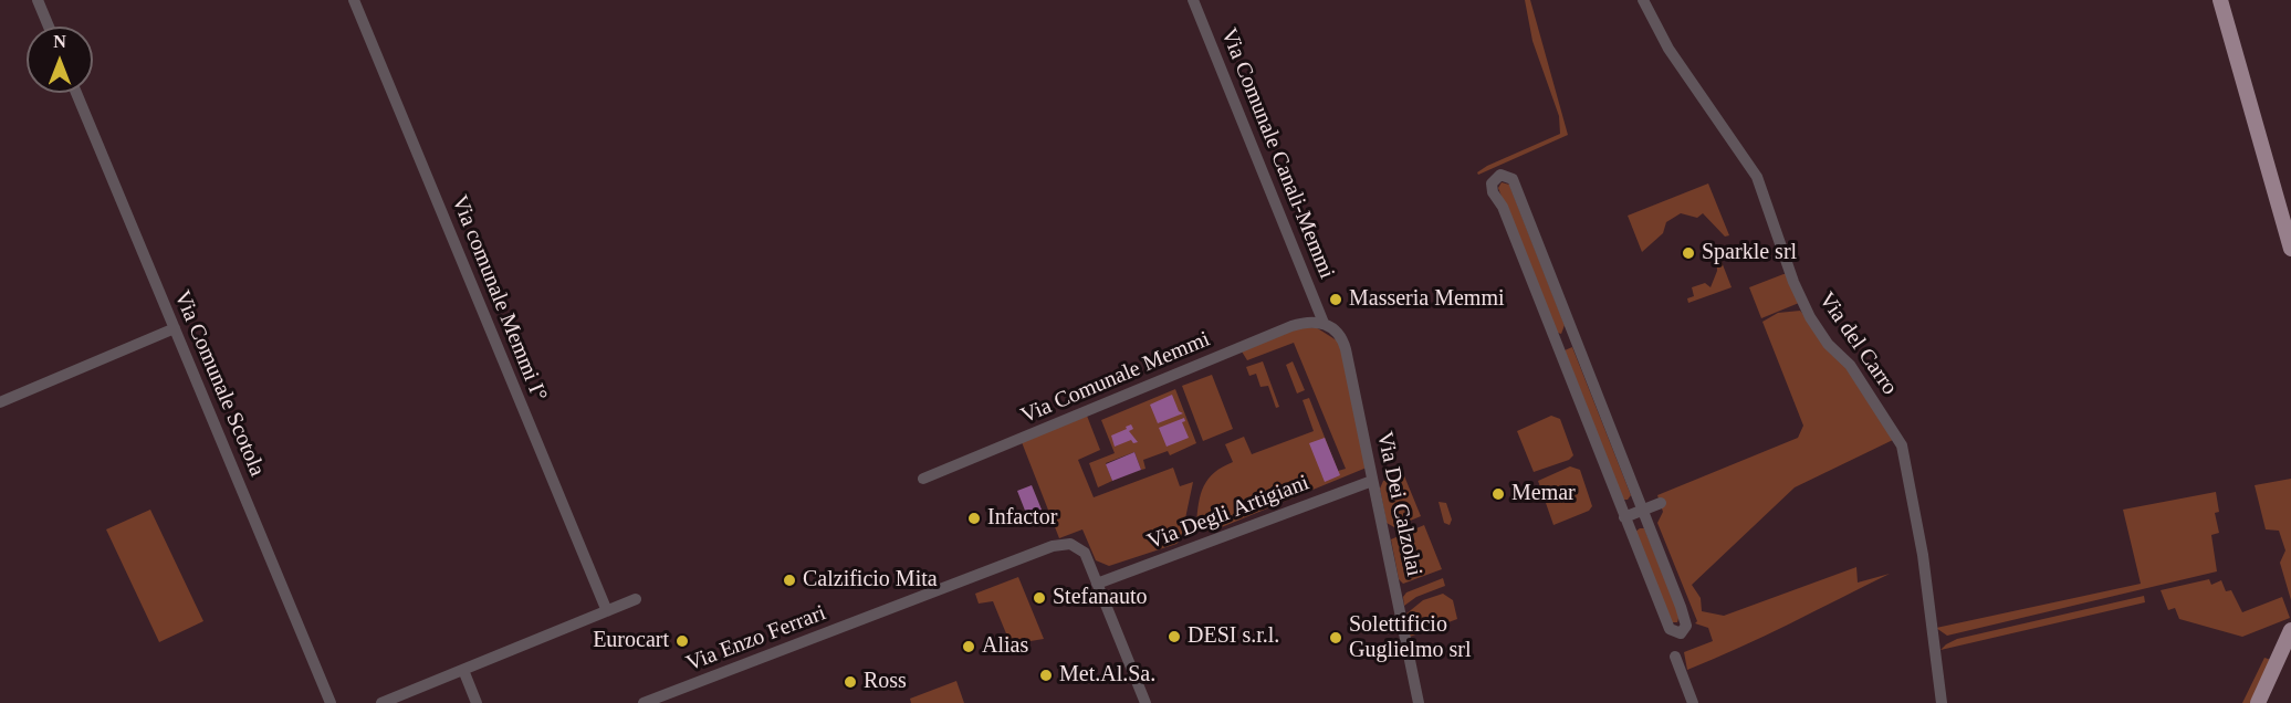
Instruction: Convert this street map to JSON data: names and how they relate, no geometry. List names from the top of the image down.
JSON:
{
  "streets": {
    "street": [
      "Via Comunale Canali-Memmi",
      "Via comunale Memmi I°",
      "Via del Carro",
      "Via Comunale Memmi",
      "Via Comunale Scotola",
      "Via Dei Calzolai",
      "Via Degli Artigiani",
      "Via Enzo Ferrari"
    ]
  },
  "crossings": [
    ["Via Comunale Canali-Memmi", "Via Comunale Memmi"],
    ["Via Comunale Canali-Memmi", "Via Dei Calzolai"],
    ["Via Comunale Memmi", "Via Dei Calzolai"],
    ["Via Dei Calzolai", "Via Degli Artigiani"],
    ["Via Degli Artigiani", "Via Enzo Ferrari"]
  ],
  "places": [
    "Sparkle srl",
    "Masseria Memmi",
    "Memar",
    "Infactor",
    "Calzificio Mita",
    "Stefanauto",
    "DESI s.r.l.",
    "Solettificio Guglielmo srl",
    "Eurocart",
    "Alias",
    "Met.Al.Sa.",
    "Ross"
  ],
  "north": "top"
}
